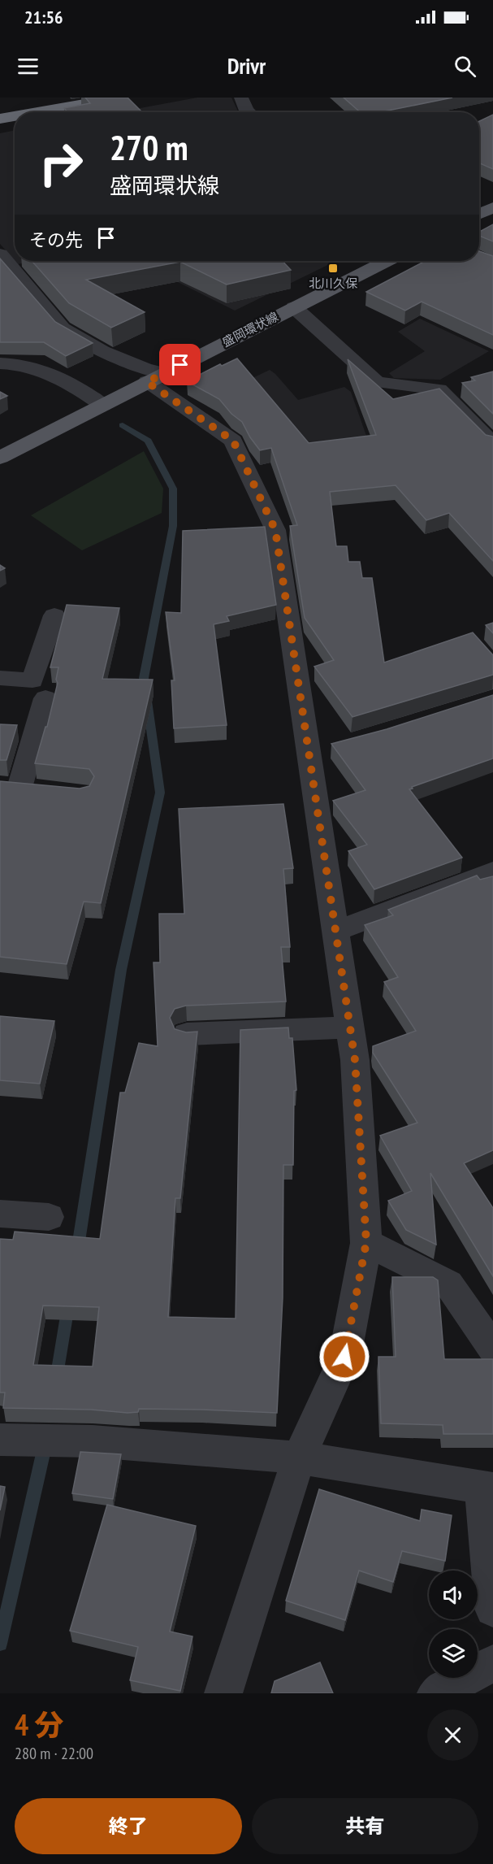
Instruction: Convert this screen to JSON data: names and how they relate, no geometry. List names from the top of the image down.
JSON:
{
  "streets": {
    "main road": ["盛岡環状線"]
  },
  "places": {
    "transit": ["北川久保"]
  },
  "page": {
    "status": "21:56",
    "header": "Drivr",
    "turn": ["270 m", "盛岡環状線"],
    "then": "その先",
    "heading": ["4 分", "280 m · 22:00"],
    "buttons": ["終了", "共有"]
  }
}
